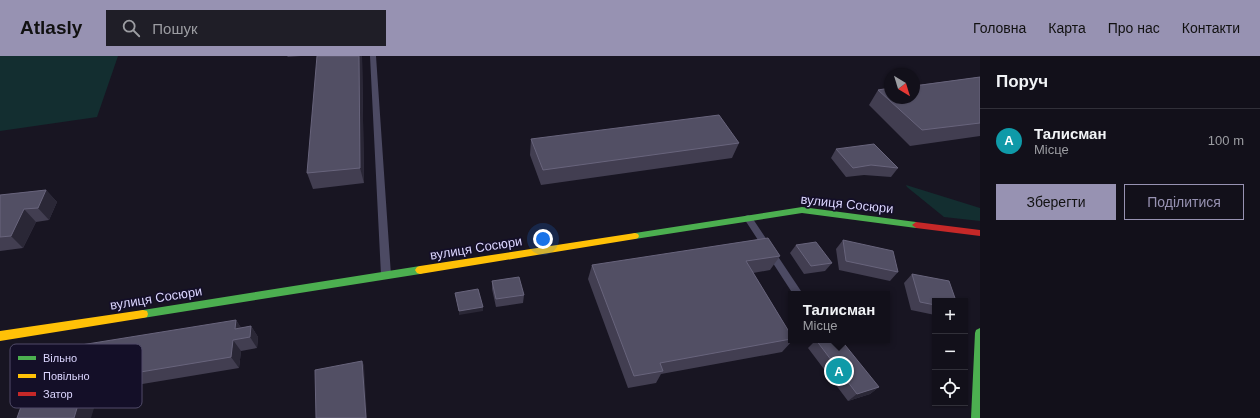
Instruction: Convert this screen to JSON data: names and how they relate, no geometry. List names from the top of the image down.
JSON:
{
  "streets": {
    "street": ["вулиця Сосюри"]
  },
  "legend": ["Вільно", "Повільно", "Затор"],
  "north": "bottom right",
  "page": {
    "header": "Atlasly",
    "search": "Пошук",
    "nav": [
      "Головна",
      "Карта",
      "Про нас",
      "Контакти"
    ],
    "heading": "Поруч",
    "list": [
      {
        "mark": "A",
        "name": "Талисман",
        "note": "Місце",
        "value": "100 m"
      }
    ],
    "buttons": ["Зберегти", "Поділитися"],
    "popup": ["Талисман", "Місце"],
    "map_buttons": ["+", "−"],
    "pins": "A"
  }
}
